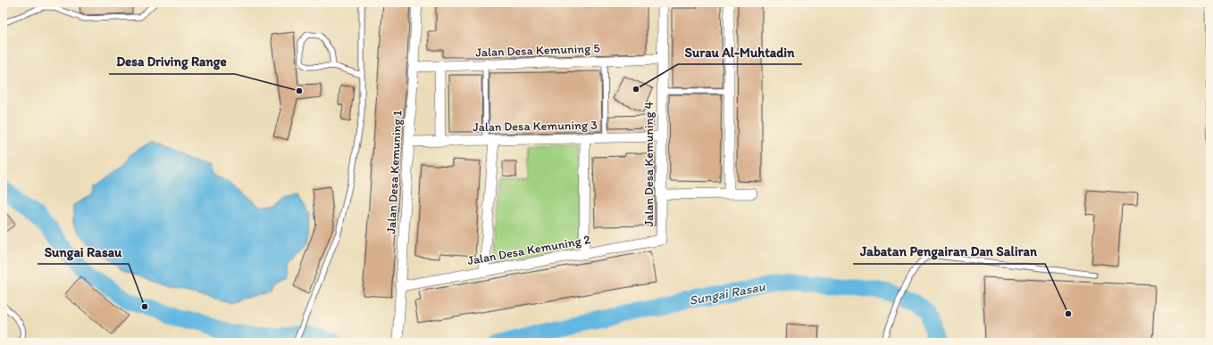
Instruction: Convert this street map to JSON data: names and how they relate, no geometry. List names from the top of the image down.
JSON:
{
  "streets": {
    "street": [
      "Jalan Desa Kemuning 5",
      "Jalan Desa Kemuning 3",
      "Jalan Desa Kemuning 4",
      "Jalan Desa Kemuning 1",
      "Jalan Desa Kemuning 2"
    ]
  },
  "crossings": [
    ["Jalan Desa Kemuning 5", "Jalan Desa Kemuning 4"],
    ["Jalan Desa Kemuning 5", "Jalan Desa Kemuning 1"],
    ["Jalan Desa Kemuning 3", "Jalan Desa Kemuning 4"],
    ["Jalan Desa Kemuning 3", "Jalan Desa Kemuning 1"],
    ["Jalan Desa Kemuning 4", "Jalan Desa Kemuning 2"],
    ["Jalan Desa Kemuning 1", "Jalan Desa Kemuning 2"]
  ],
  "water": ["Sungai Rasau"],
  "places": [
    "Surau Al-Muhtadin",
    "Desa Driving Range",
    "Sungai Rasau",
    "Jabatan Pengairan Dan Saliran"
  ]
}
